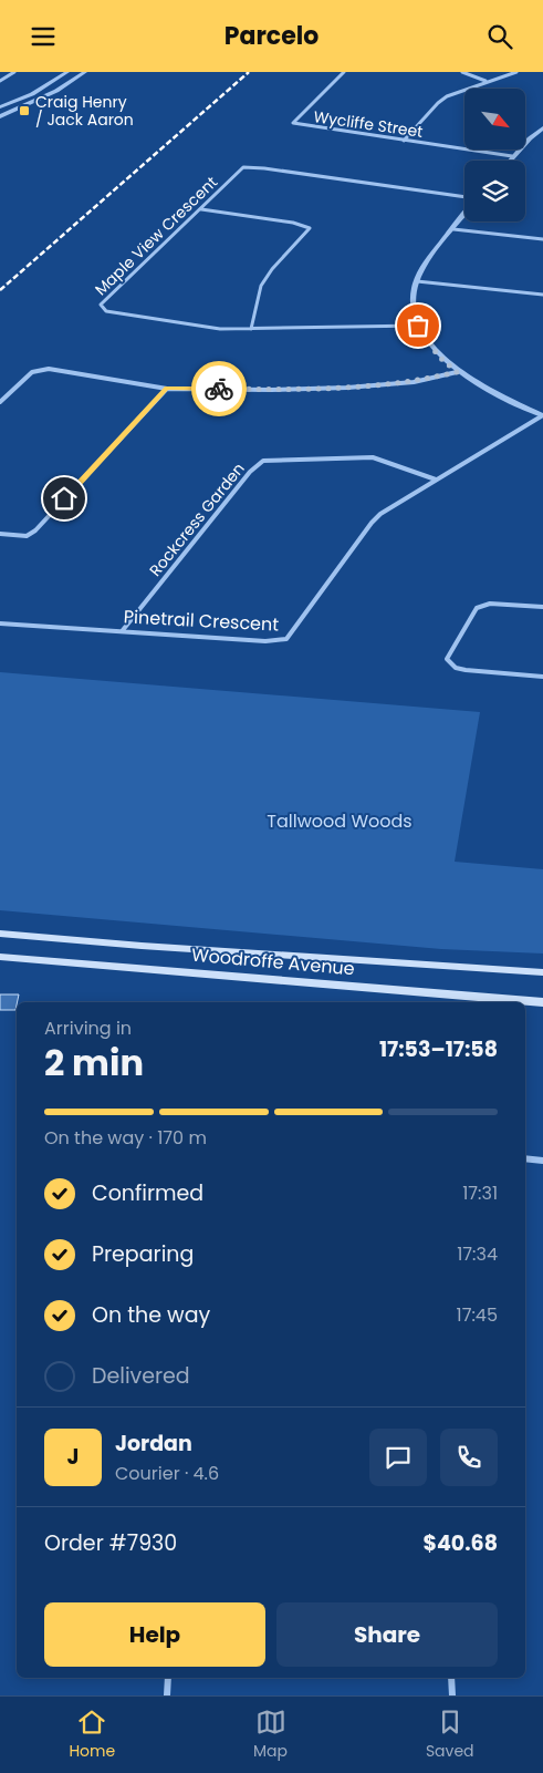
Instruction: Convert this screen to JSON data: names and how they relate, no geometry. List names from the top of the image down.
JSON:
{
  "streets": {
    "main road": ["Woodroffe Avenue"],
    "street": [
      "Wycliffe Street",
      "Maple View Crescent",
      "Rockcress Garden",
      "Pinetrail Crescent"
    ]
  },
  "crossings": [
    ["Rockcress Garden", "Pinetrail Crescent"]
  ],
  "parks": ["Tallwood Woods"],
  "places": {
    "transit": ["Craig Henry / Jack Aaron"]
  },
  "north": "bottom right",
  "page": {
    "header": "Parcelo",
    "heading": ["2 min", "Arriving in", "17:53–17:58"],
    "panel": [
      "Jordan",
      "Courier · 4.6",
      "Order #7930",
      "$40.68"
    ],
    "bar": "On the way · 170 m",
    "list": [
      ["Confirmed", "17:31"],
      ["Preparing", "17:34"],
      ["On the way", "17:45"],
      "Delivered"
    ],
    "round": "J",
    "buttons": ["Help", "Share"],
    "tabs": ["Home", "Map", "Saved"]
  }
}
